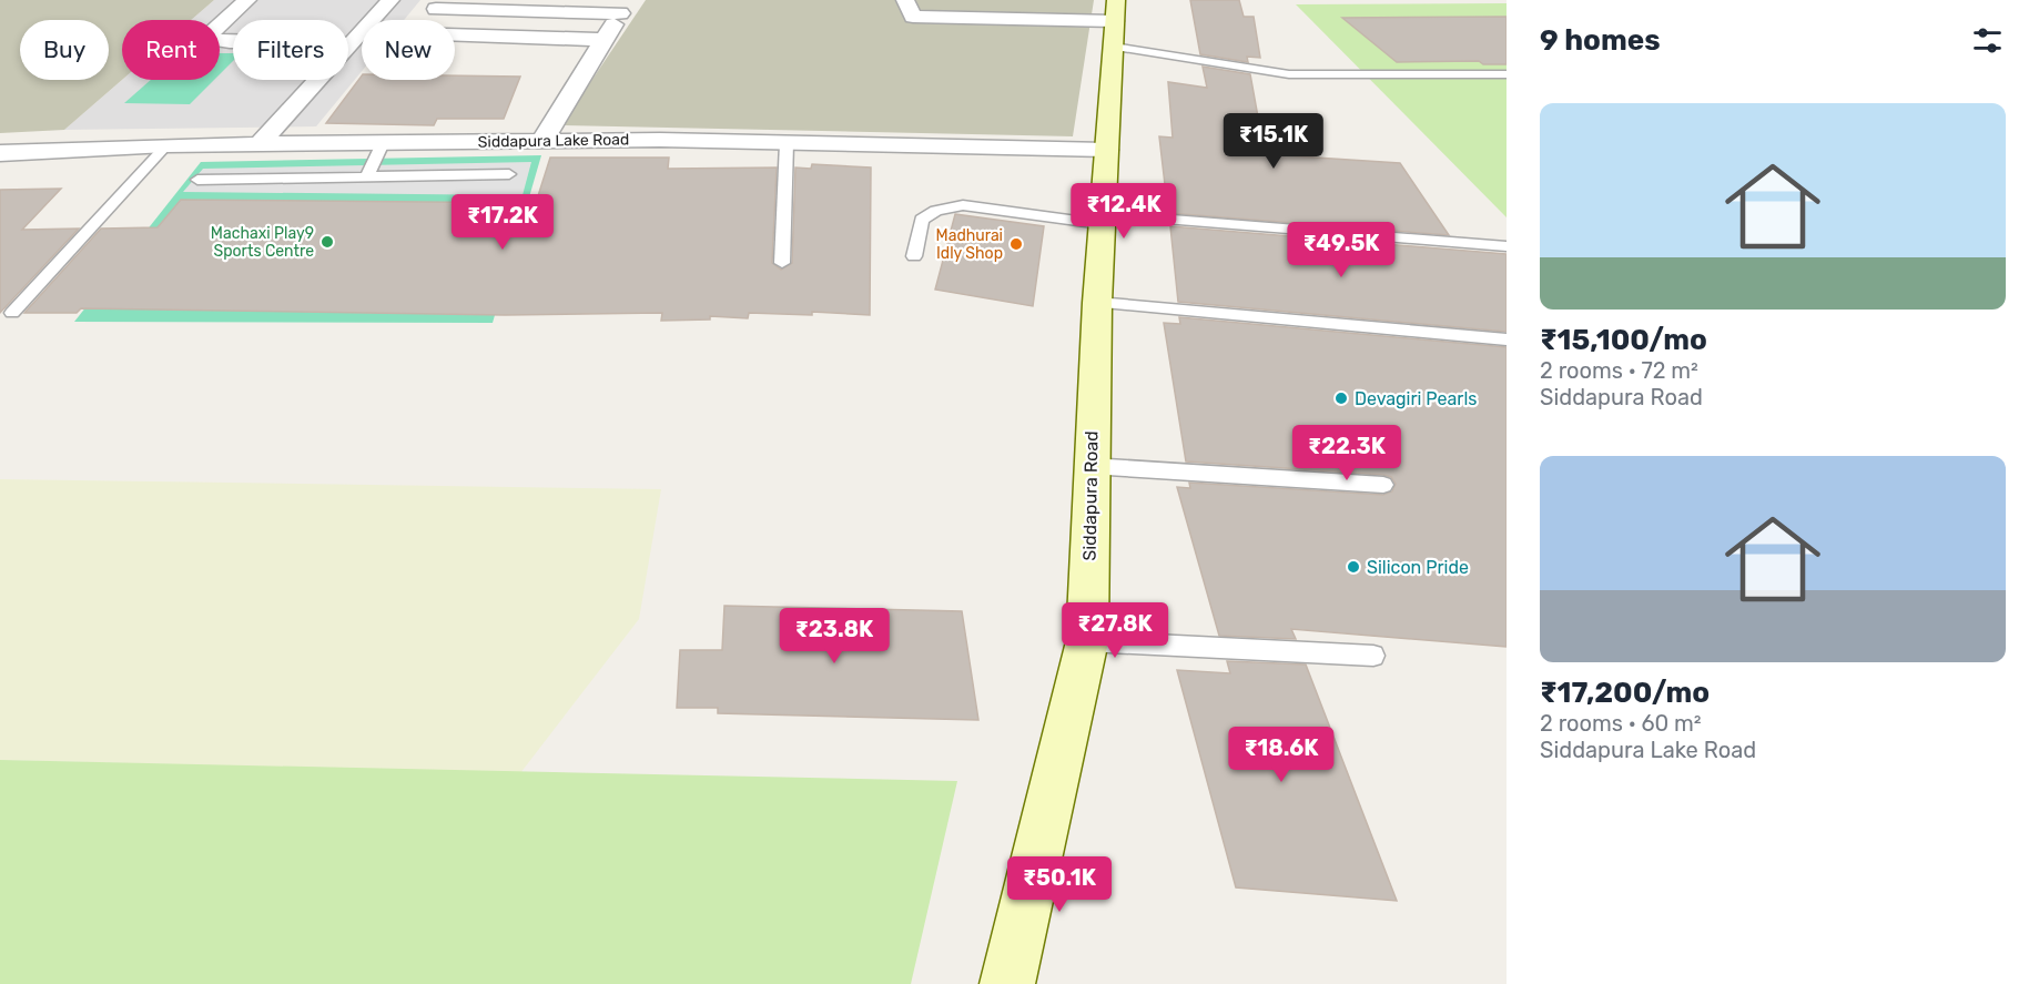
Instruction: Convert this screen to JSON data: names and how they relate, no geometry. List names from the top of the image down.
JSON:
{
  "streets": {
    "street": ["Siddapura Lake Road", "Siddapura Road"]
  },
  "crossings": [
    ["Siddapura Lake Road", "Siddapura Road"]
  ],
  "places": [
    "Machaxi Play9 Sports Centre",
    "Madhurai Idly Shop",
    "Devagiri Pearls",
    "Silicon Pride"
  ],
  "page": {
    "heading": "9 homes",
    "chip": [
      "Buy",
      "Rent",
      "Filters",
      "New"
    ],
    "list": [
      {
        "name": "₹15,100/mo",
        "note": "2 rooms · 72 m² · Siddapura Road"
      },
      {
        "name": "₹17,200/mo",
        "note": "2 rooms · 60 m² · Siddapura Lake Road"
      }
    ],
    "price": [
      "₹15.1K",
      "₹12.4K",
      "₹17.2K",
      "₹49.5K",
      "₹22.3K",
      "₹27.8K",
      "₹23.8K",
      "₹18.6K",
      "₹50.1K"
    ]
  }
}
